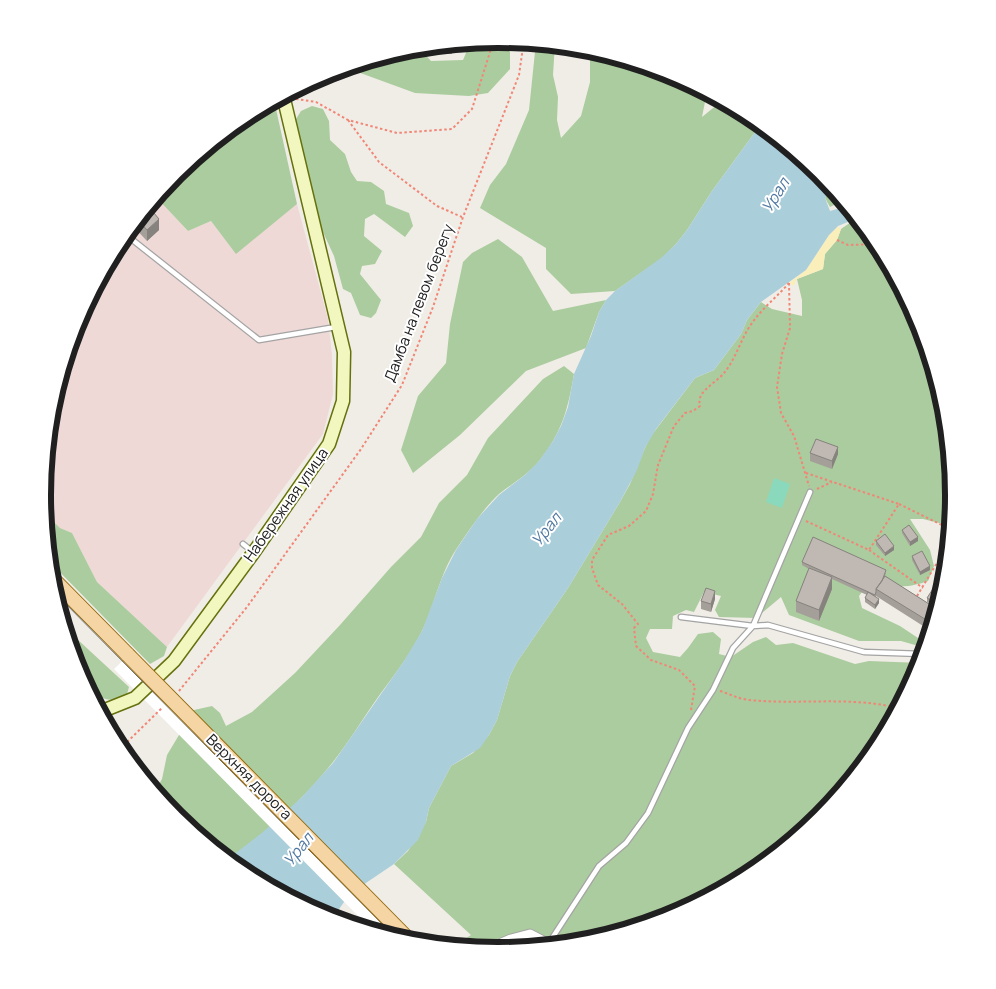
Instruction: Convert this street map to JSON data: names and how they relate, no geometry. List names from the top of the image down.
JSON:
{
  "streets": {
    "main road": ["Набережная улица", "Верхняя дорога"],
    "path": ["Дамба на левом берегу"]
  },
  "water": ["Урал"]
}
